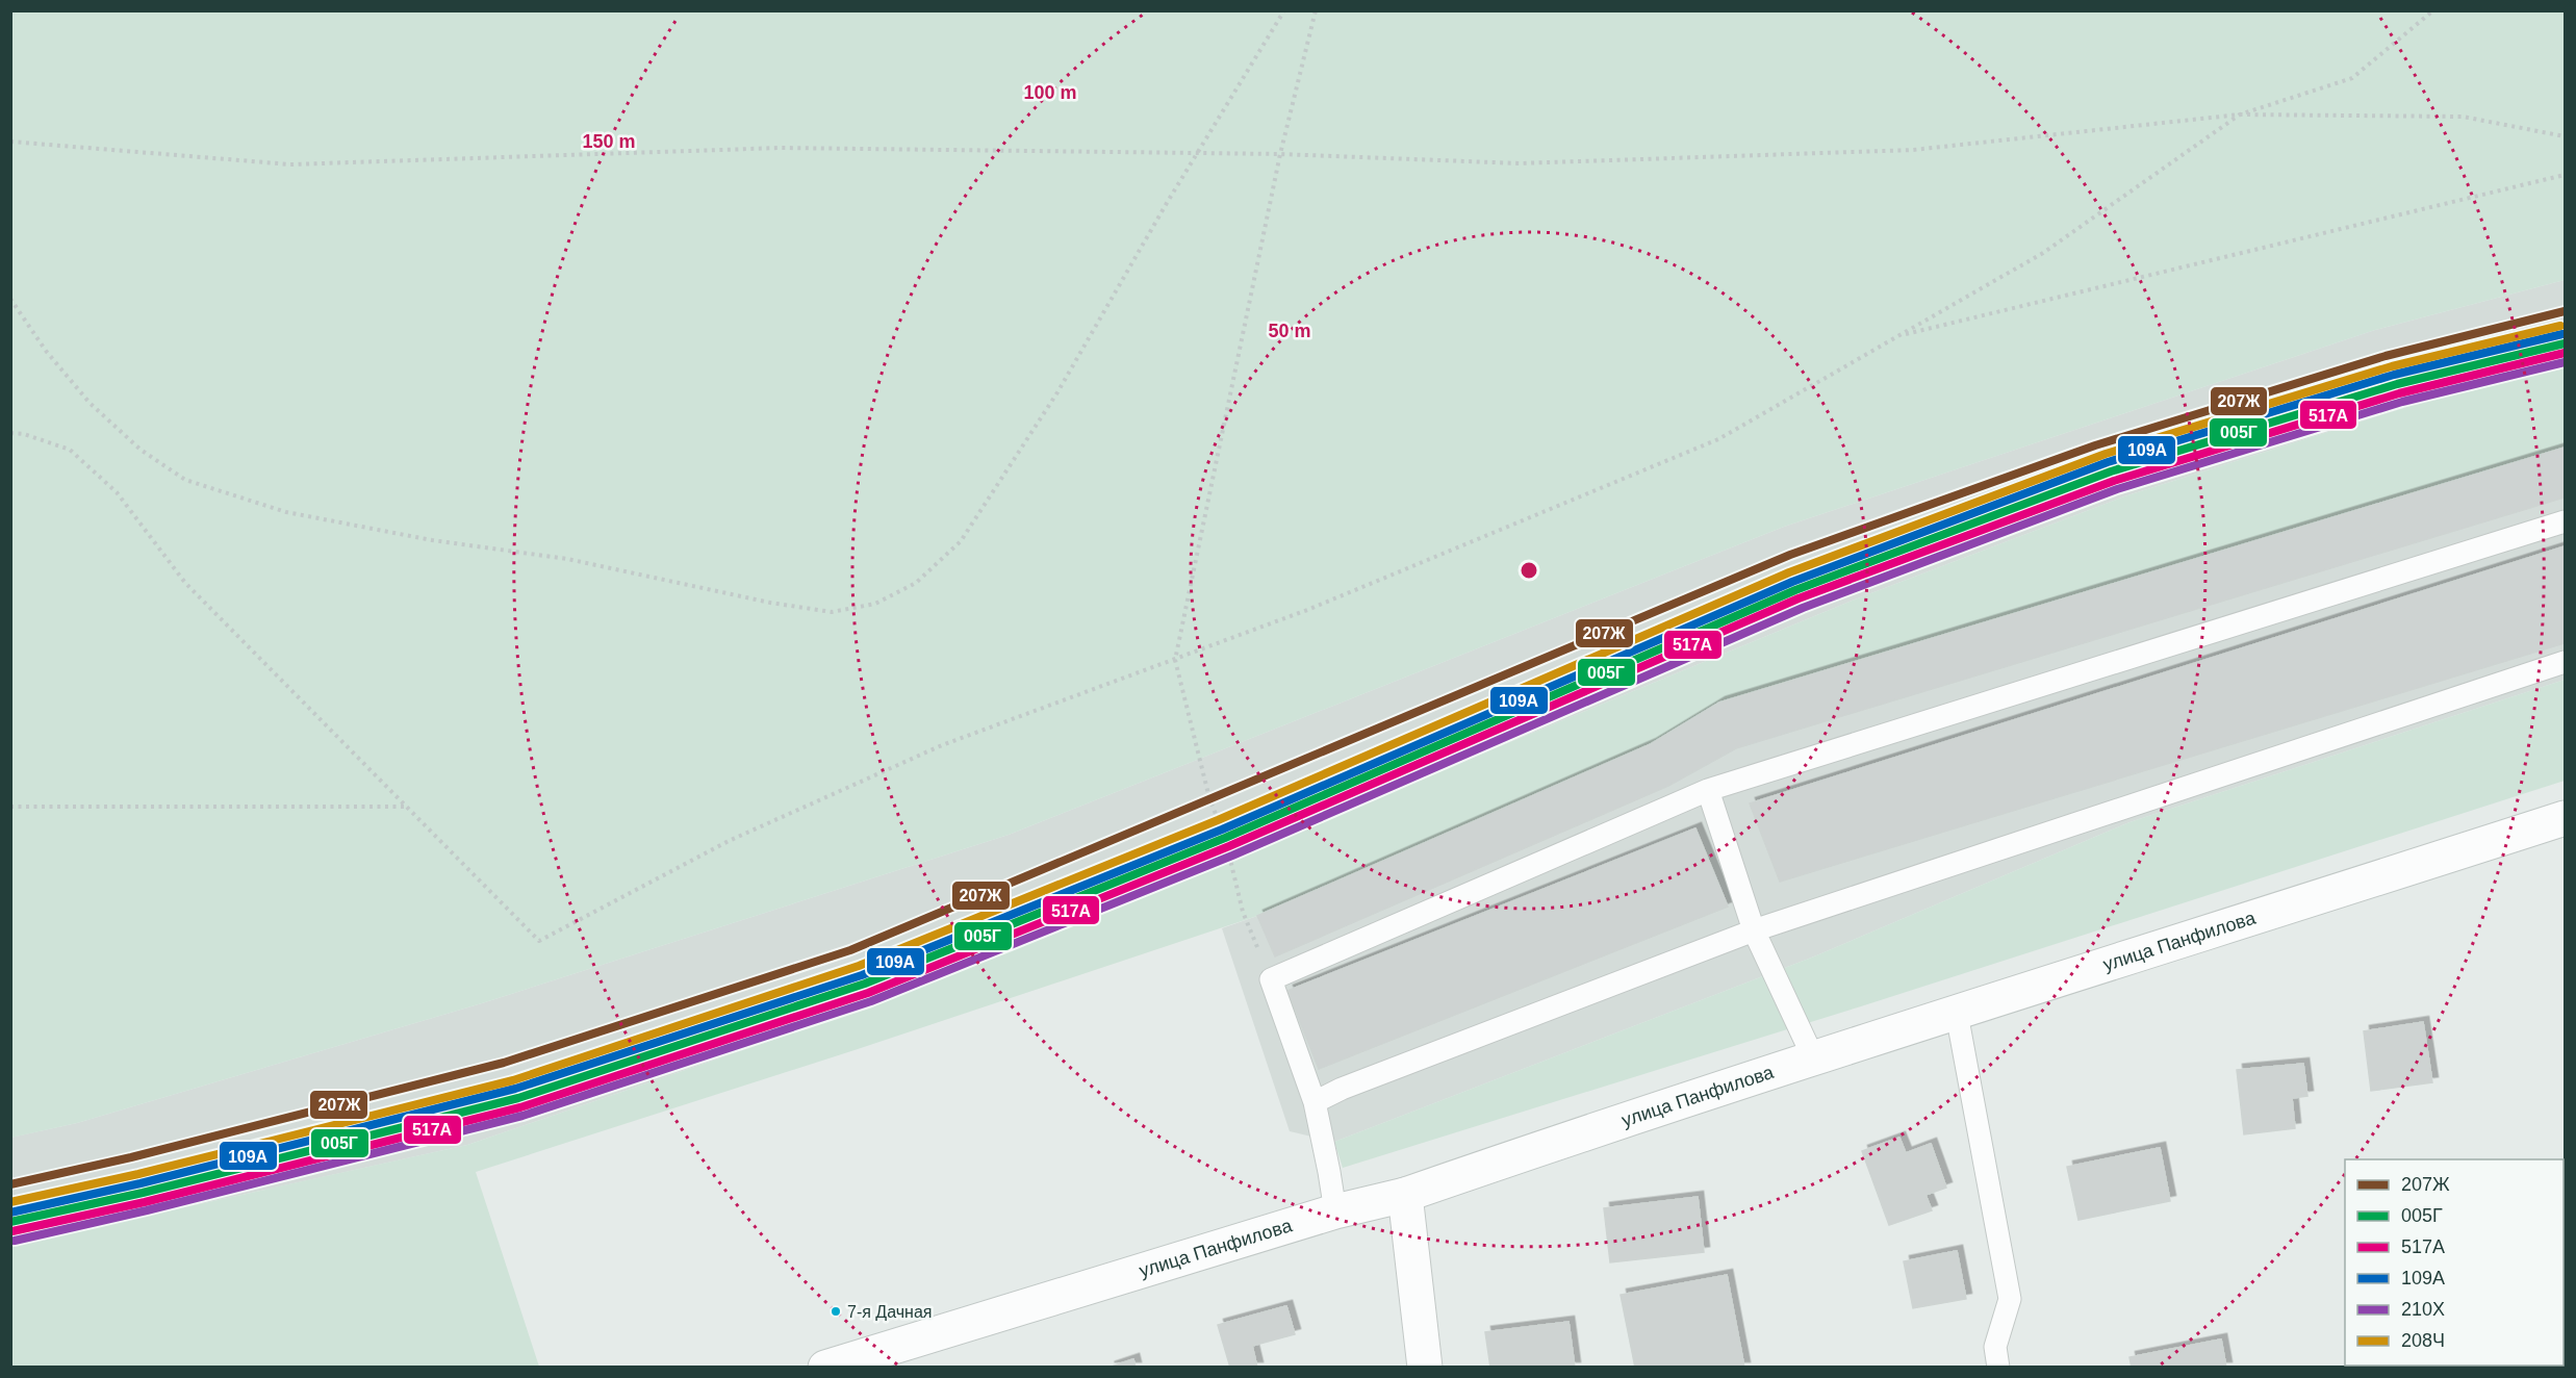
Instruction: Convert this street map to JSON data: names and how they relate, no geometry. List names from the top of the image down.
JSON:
{
  "streets": {
    "main road": ["улица Панфилова"]
  },
  "places": ["7-я Дачная"],
  "lines": [
    "transit line 207Ж",
    "transit line 208Ч",
    "transit line 109А",
    "transit line 005Г",
    "transit line 517А",
    "transit line 210Х"
  ],
  "legend": [
    "207Ж",
    "005Г",
    "517А",
    "109А",
    "210Х",
    "208Ч"
  ],
  "rings": ["100 m", "150 m", "50 m"]
}
